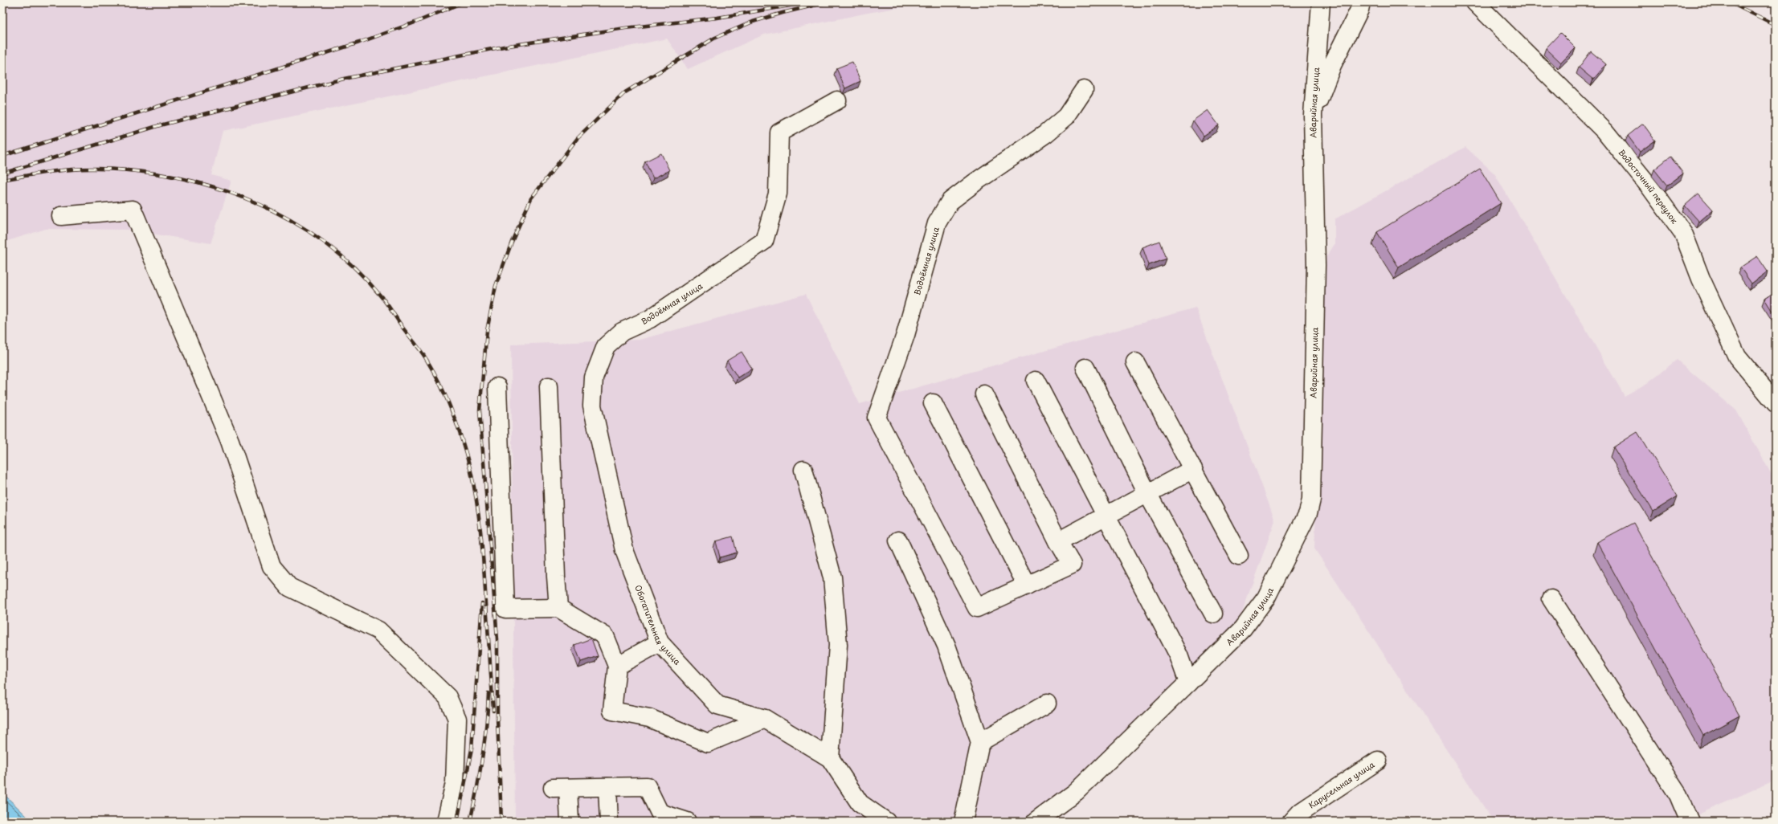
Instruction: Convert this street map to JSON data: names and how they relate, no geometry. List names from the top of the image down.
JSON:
{
  "streets": {
    "street": [
      "Аварийная улица",
      "Водосточный переулок",
      "Водоёмная улица",
      "Обогатительная улица",
      "Карусельная улица"
    ]
  },
  "crossings": [
    ["Водоёмная улица", "Обогатительная улица"]
  ]
}
